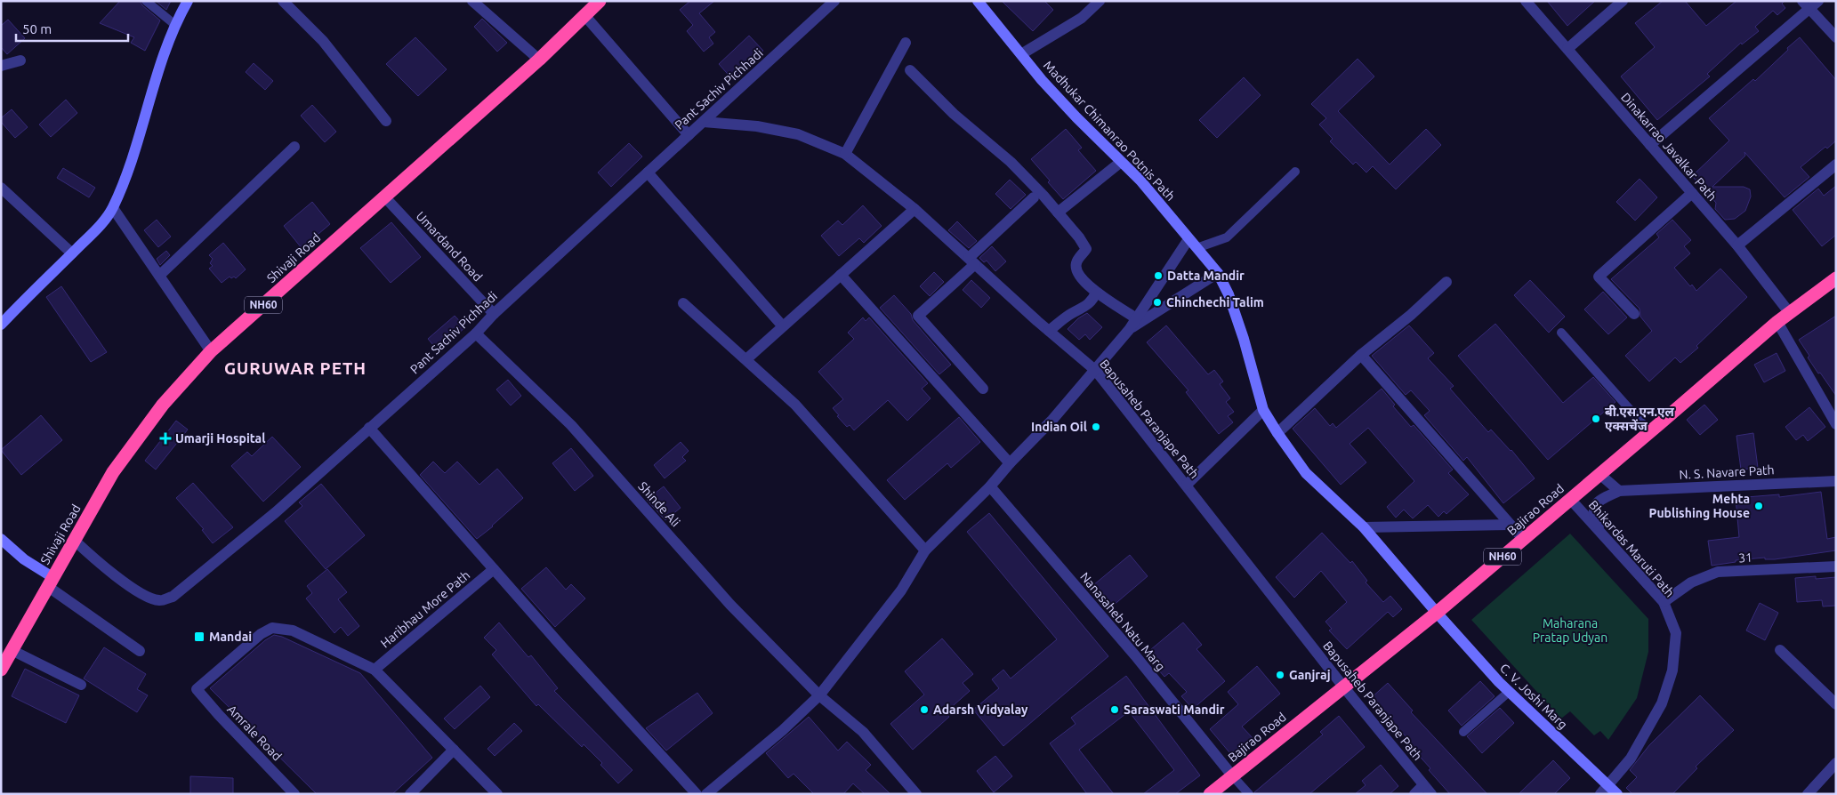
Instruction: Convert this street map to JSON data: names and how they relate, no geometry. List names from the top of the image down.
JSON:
{
  "streets": {
    "highway": ["Shivaji Road", "NH60", "Bajirao Road"],
    "street": [
      "Pant Sachiv Pichhadi",
      "Madhukar Chimanrao Potnis Path",
      "Dinakarrao Javalkar Path",
      "Umardand Road",
      "Bapusaheb Paranjape Path",
      "N. S. Navare Path",
      "Shinde Ali",
      "Bhikardas Maruti Path",
      "31",
      "Haribhau More Path",
      "Nanasaheb Natu Marg",
      "C. V. Joshi Marg",
      "Amrale Road"
    ]
  },
  "crossings": [
    ["Pant Sachiv Pichhadi", "Umardand Road"],
    ["Pant Sachiv Pichhadi", "Shivaji Road"],
    ["Pant Sachiv Pichhadi", "Bapusaheb Paranjape Path"],
    ["Pant Sachiv Pichhadi", "Shinde Ali"],
    ["Madhukar Chimanrao Potnis Path", "Bajirao Road"],
    ["Madhukar Chimanrao Potnis Path", "C. V. Joshi Marg"],
    ["Dinakarrao Javalkar Path", "Bajirao Road"],
    ["Umardand Road", "Shivaji Road"],
    ["Bapusaheb Paranjape Path", "Bajirao Road"],
    ["N. S. Navare Path", "Bhikardas Maruti Path"],
    ["Bajirao Road", "Bhikardas Maruti Path"],
    ["Bajirao Road", "Nanasaheb Natu Marg"],
    ["Bajirao Road", "C. V. Joshi Marg"],
    ["Bhikardas Maruti Path", "31"],
    ["Bhikardas Maruti Path", "C. V. Joshi Marg"],
    ["Haribhau More Path", "Amrale Road"]
  ],
  "districts": ["GURUWAR PETH"],
  "parks": ["Maharana Pratap Udyan"],
  "places": {
    "other": [
      "Datta Mandir",
      "Chinchechi Talim",
      "बी.एस.एन.एल एक्सचेंज",
      "Indian Oil",
      "Mehta Publishing House",
      "Ganjraj",
      "Adarsh Vidyalay",
      "Saraswati Mandir"
    ],
    "health": ["Umarji Hospital"],
    "transit": ["Mandai"]
  },
  "scale_bar": "50 m"
}
